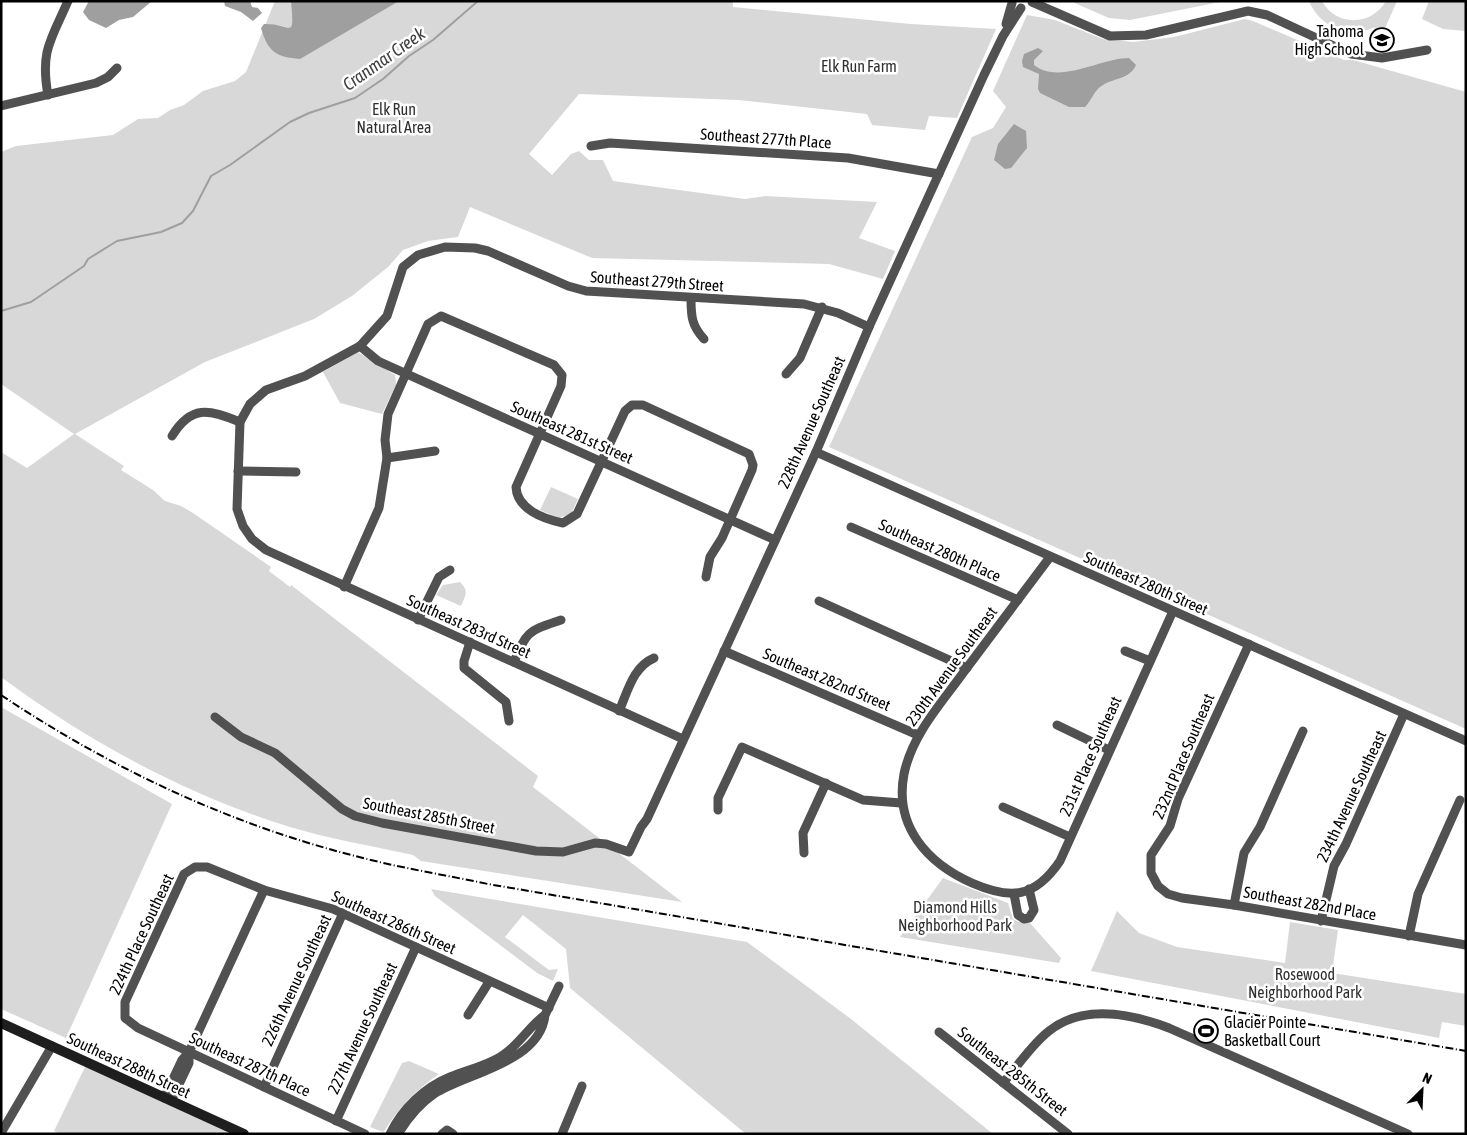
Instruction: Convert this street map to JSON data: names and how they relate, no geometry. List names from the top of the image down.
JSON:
{
  "streets": {
    "street": [
      "Southeast 277th Place",
      "Southeast 279th Street",
      "228th Avenue Southeast",
      "Southeast 281st Street",
      "Southeast 280th Place",
      "Southeast 280th Street",
      "Southeast 283rd Street",
      "230th Avenue Southeast",
      "Southeast 282nd Street",
      "231st Place Southeast",
      "232nd Place Southeast",
      "234th Avenue Southeast",
      "Southeast 285th Street",
      "Southeast 282nd Place",
      "Southeast 286th Street",
      "224th Place Southeast",
      "226th Avenue Southeast",
      "227th Avenue Southeast",
      "Southeast 287th Place",
      "Southeast 288th Street"
    ]
  },
  "crossings": [
    ["Southeast 277th Place", "228th Avenue Southeast"],
    ["Southeast 279th Street", "228th Avenue Southeast"],
    ["Southeast 279th Street", "Southeast 281st Street"],
    ["228th Avenue Southeast", "Southeast 281st Street"],
    ["228th Avenue Southeast", "Southeast 280th Street"],
    ["228th Avenue Southeast", "Southeast 283rd Street"],
    ["228th Avenue Southeast", "Southeast 282nd Street"],
    ["228th Avenue Southeast", "Southeast 285th Street"],
    ["Southeast 280th Place", "230th Avenue Southeast"],
    ["Southeast 280th Street", "230th Avenue Southeast"],
    ["Southeast 280th Street", "231st Place Southeast"],
    ["Southeast 280th Street", "232nd Place Southeast"],
    ["Southeast 280th Street", "234th Avenue Southeast"],
    ["230th Avenue Southeast", "Southeast 282nd Street"],
    ["232nd Place Southeast", "Southeast 282nd Place"],
    ["234th Avenue Southeast", "Southeast 282nd Place"],
    ["Southeast 286th Street", "224th Place Southeast"],
    ["Southeast 286th Street", "226th Avenue Southeast"],
    ["Southeast 286th Street", "227th Avenue Southeast"],
    ["224th Place Southeast", "Southeast 287th Place"],
    ["226th Avenue Southeast", "Southeast 287th Place"],
    ["227th Avenue Southeast", "Southeast 287th Place"]
  ],
  "water": ["Cranmar Creek"],
  "parks": [
    "Elk Run Farm",
    "Elk Run Natural Area",
    "Diamond Hills Neighborhood Park",
    "Rosewood Neighborhood Park"
  ],
  "places": {
    "school or university": ["Tahoma High School"],
    "sports": ["Glacier Pointe Basketball Court"]
  },
  "north": "top right"
}
